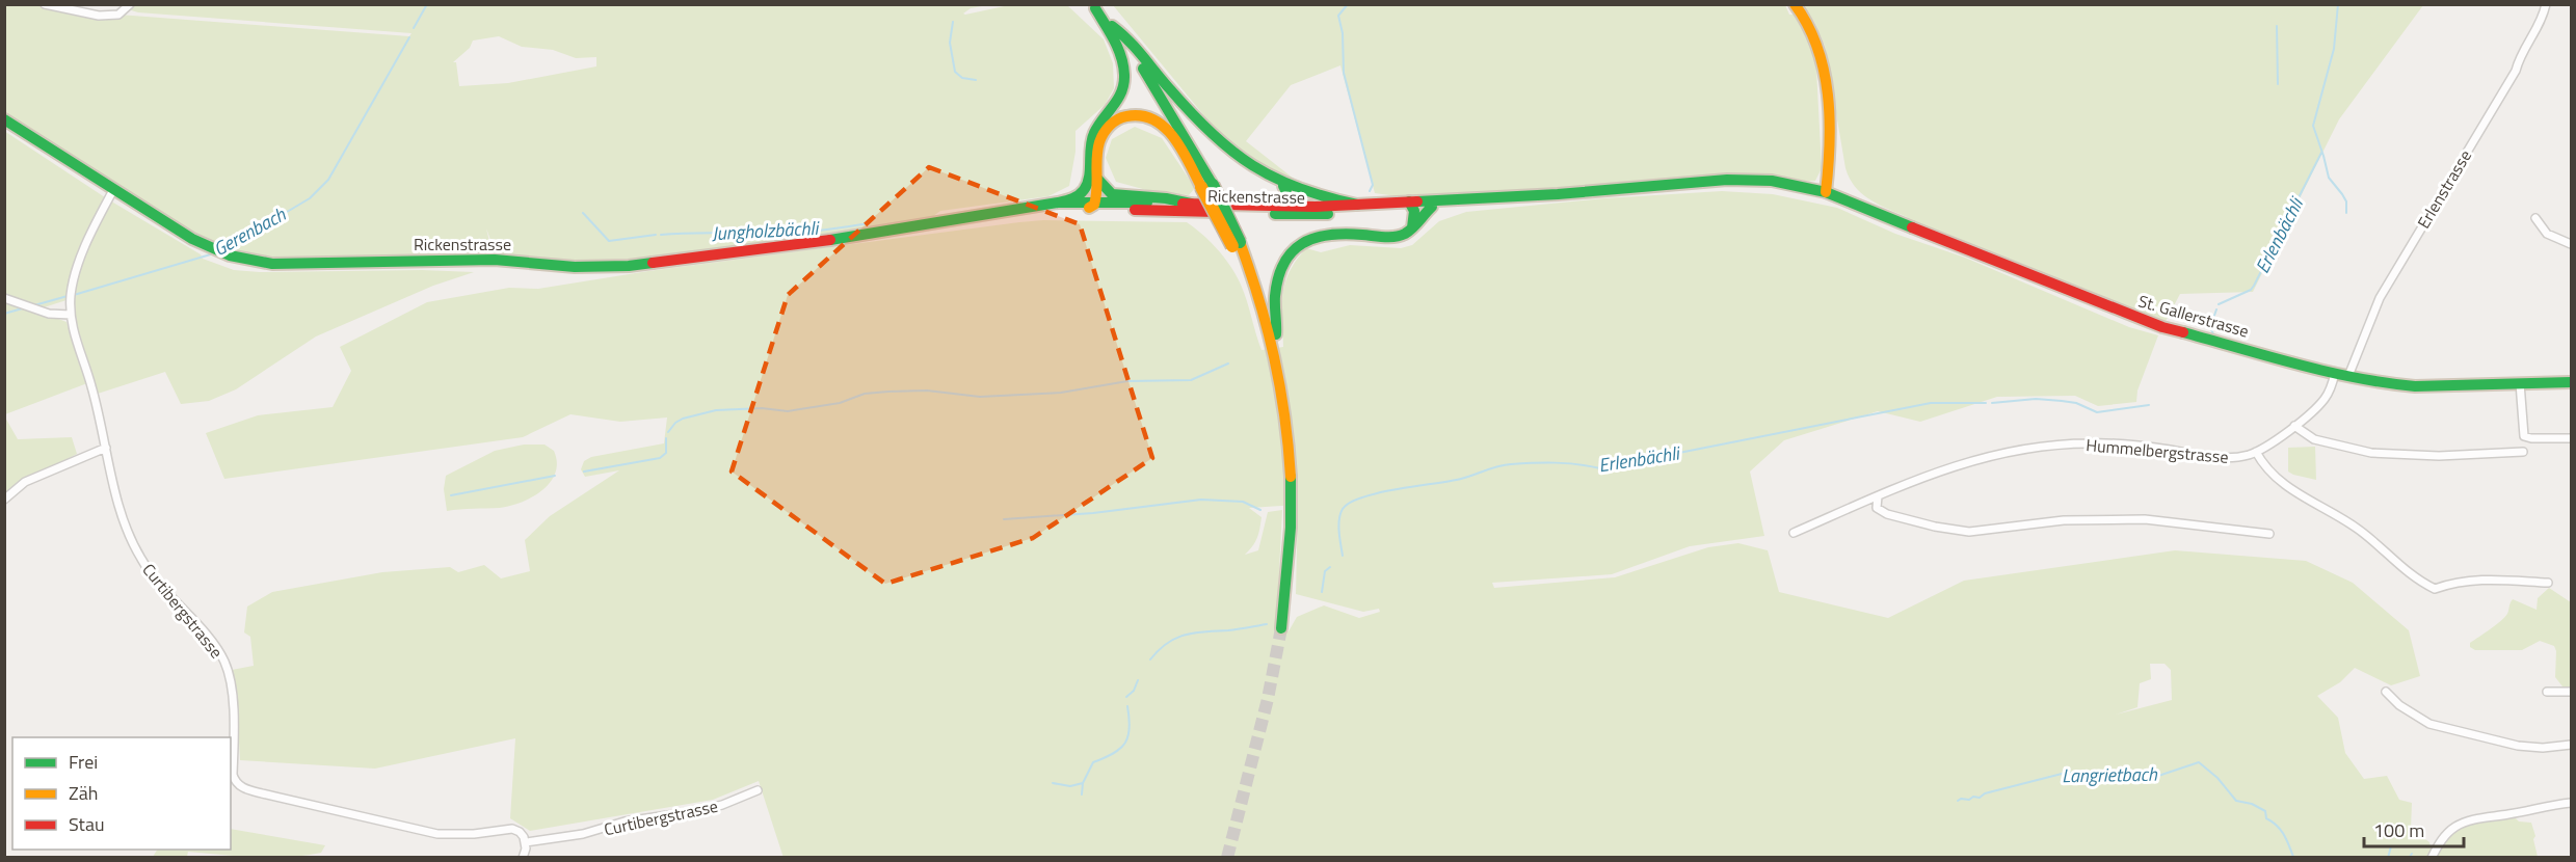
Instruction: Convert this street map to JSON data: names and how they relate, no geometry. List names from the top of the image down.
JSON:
{
  "streets": {
    "main road": ["Rickenstrasse", "St. Gallerstrasse"],
    "street": ["Erlenstrasse", "Hummelbergstrasse", "Curtibergstrasse"]
  },
  "crossings": [
    ["Erlenstrasse", "St. Gallerstrasse"],
    ["Rickenstrasse", "St. Gallerstrasse"],
    ["Rickenstrasse", "Curtibergstrasse"],
    ["St. Gallerstrasse", "Hummelbergstrasse"]
  ],
  "water": [
    "Jungholzbächli",
    "Gerenbach",
    "Erlenbächli",
    "Langrietbach"
  ],
  "legend": ["Frei", "Zäh", "Stau"],
  "scale_bar": "100 m"
}
